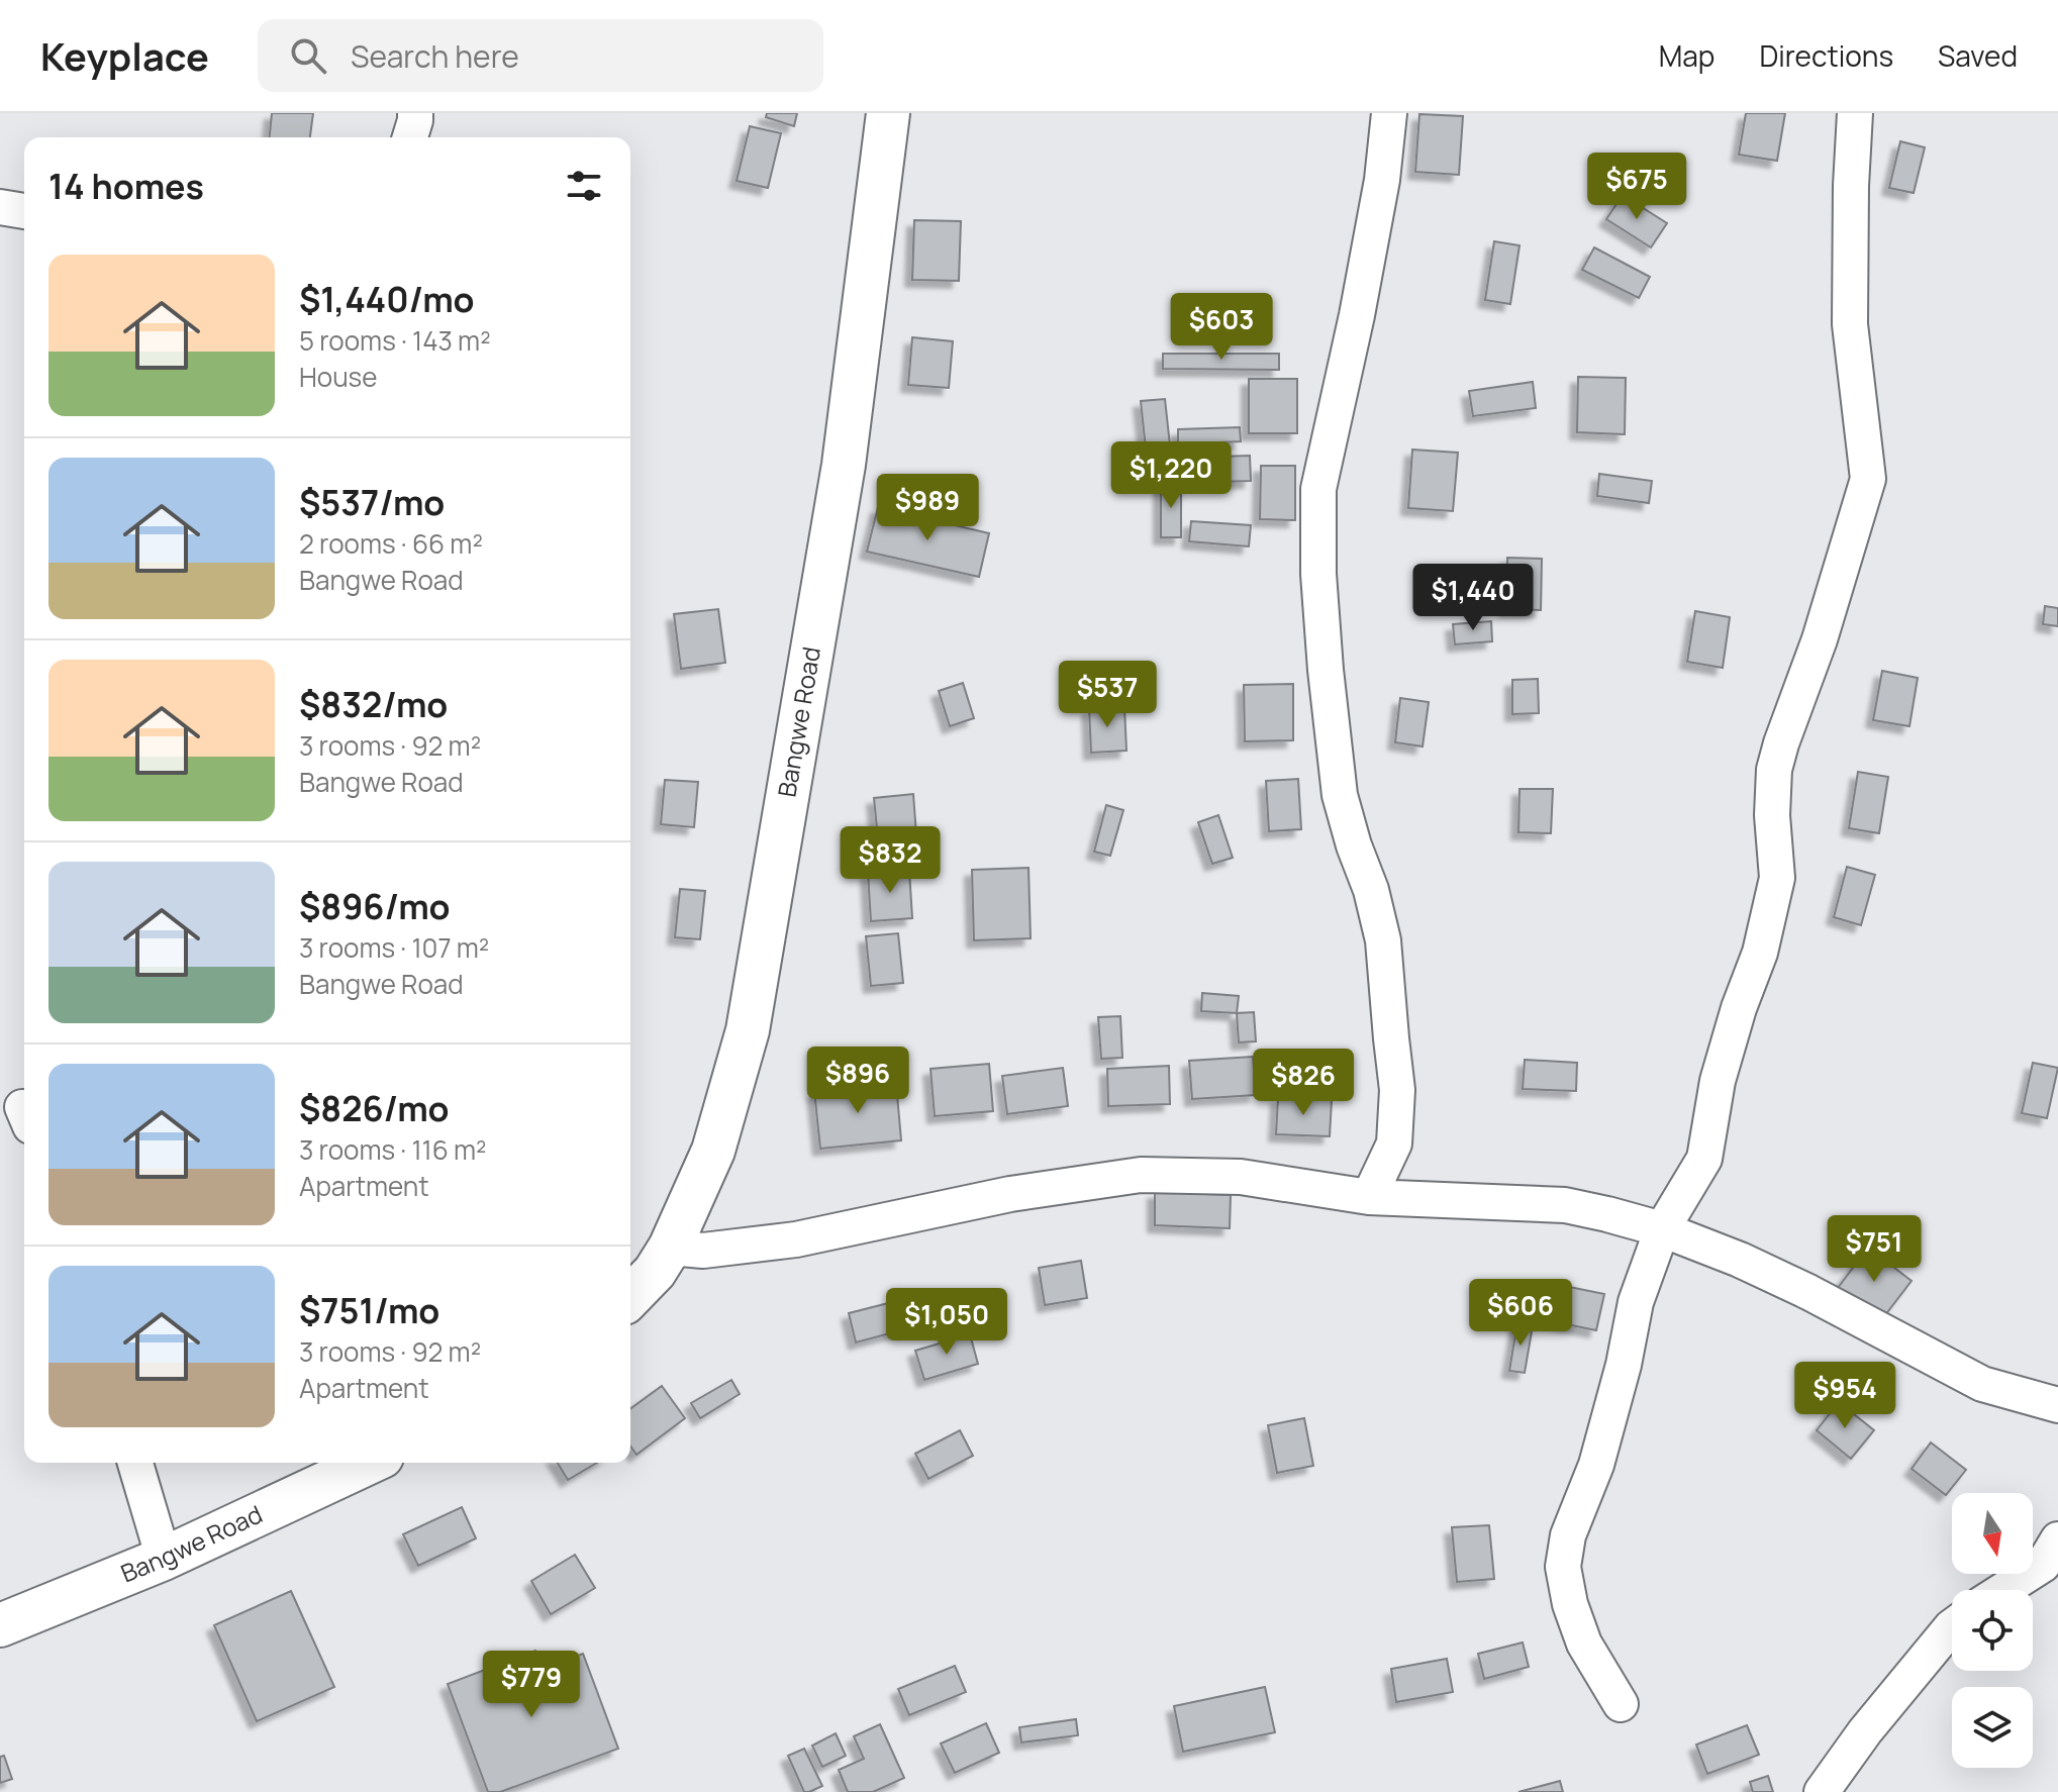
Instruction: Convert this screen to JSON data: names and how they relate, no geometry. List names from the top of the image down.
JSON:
{
  "streets": {
    "street": ["Bangwe Road"]
  },
  "north": "bottom",
  "page": {
    "header": "Keyplace",
    "search": "Search here",
    "nav": ["Map", "Directions", "Saved"],
    "heading": "14 homes",
    "price": [
      "$675",
      "$603",
      "$1,220",
      "$989",
      "$1,440",
      "$537",
      "$832",
      "$896",
      "$826",
      "$751",
      "$606",
      "$1,050",
      "$954",
      "$779"
    ],
    "list": [
      {
        "name": "$1,440/mo",
        "note": "5 rooms · 143 m² · House"
      },
      {
        "name": "$537/mo",
        "note": "2 rooms · 66 m² · Bangwe Road"
      },
      {
        "name": "$832/mo",
        "note": "3 rooms · 92 m² · Bangwe Road"
      },
      {
        "name": "$896/mo",
        "note": "3 rooms · 107 m² · Bangwe Road"
      },
      {
        "name": "$826/mo",
        "note": "3 rooms · 116 m² · Apartment"
      },
      {
        "name": "$751/mo",
        "note": "3 rooms · 92 m² · Apartment"
      }
    ]
  }
}
